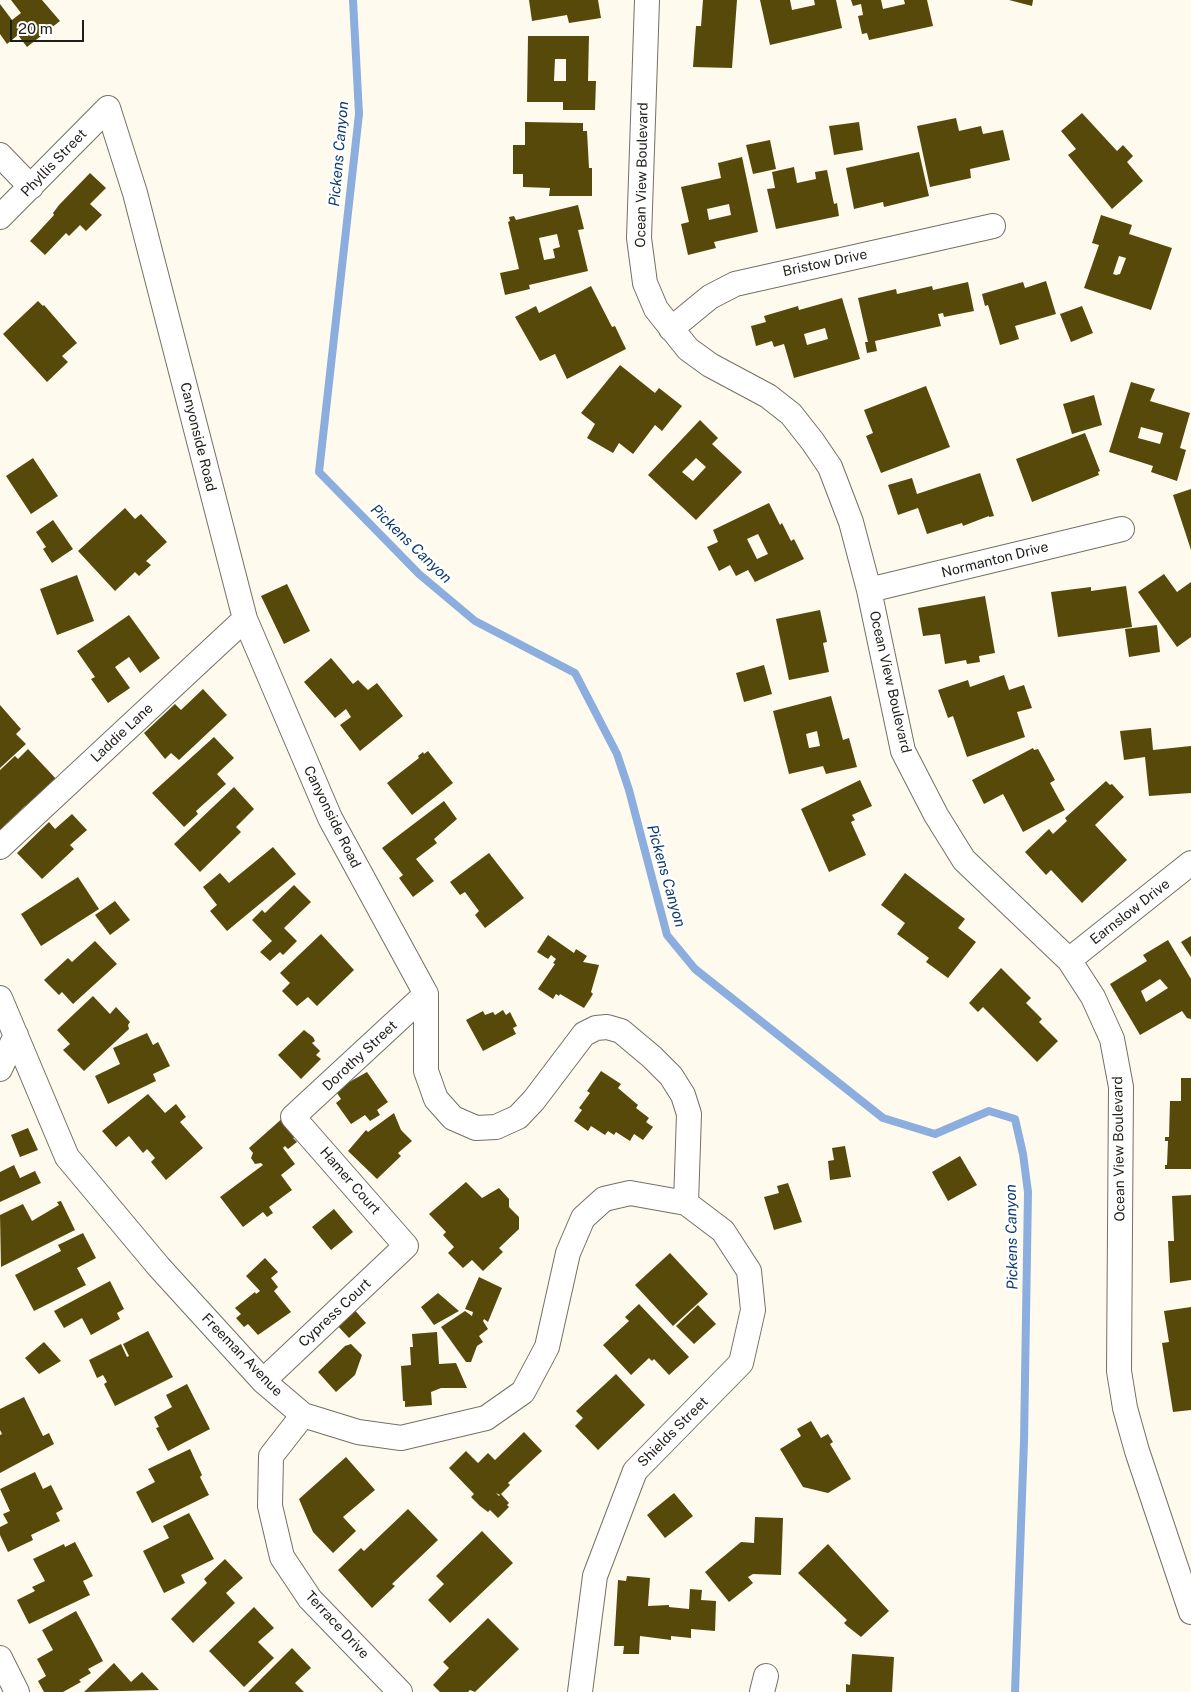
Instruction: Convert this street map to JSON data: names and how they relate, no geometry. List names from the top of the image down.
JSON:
{
  "streets": {
    "street": [
      "Phyllis Street",
      "Ocean View Boulevard",
      "Bristow Drive",
      "Canyonside Road",
      "Normanton Drive",
      "Laddie Lane",
      "Earnslow Drive",
      "Dorothy Street",
      "Hamer Court",
      "Cypress Court",
      "Freeman Avenue",
      "Shields Street",
      "Terrace Drive"
    ]
  },
  "crossings": [
    ["Phyllis Street", "Canyonside Road"],
    ["Ocean View Boulevard", "Bristow Drive"],
    ["Ocean View Boulevard", "Normanton Drive"],
    ["Ocean View Boulevard", "Earnslow Drive"],
    ["Canyonside Road", "Laddie Lane"],
    ["Canyonside Road", "Dorothy Street"],
    ["Canyonside Road", "Freeman Avenue"],
    ["Canyonside Road", "Shields Street"],
    ["Dorothy Street", "Hamer Court"],
    ["Hamer Court", "Cypress Court"],
    ["Cypress Court", "Freeman Avenue"],
    ["Freeman Avenue", "Shields Street"],
    ["Freeman Avenue", "Terrace Drive"]
  ],
  "water": ["Pickens Canyon"],
  "scale_bar": "20 m"
}
